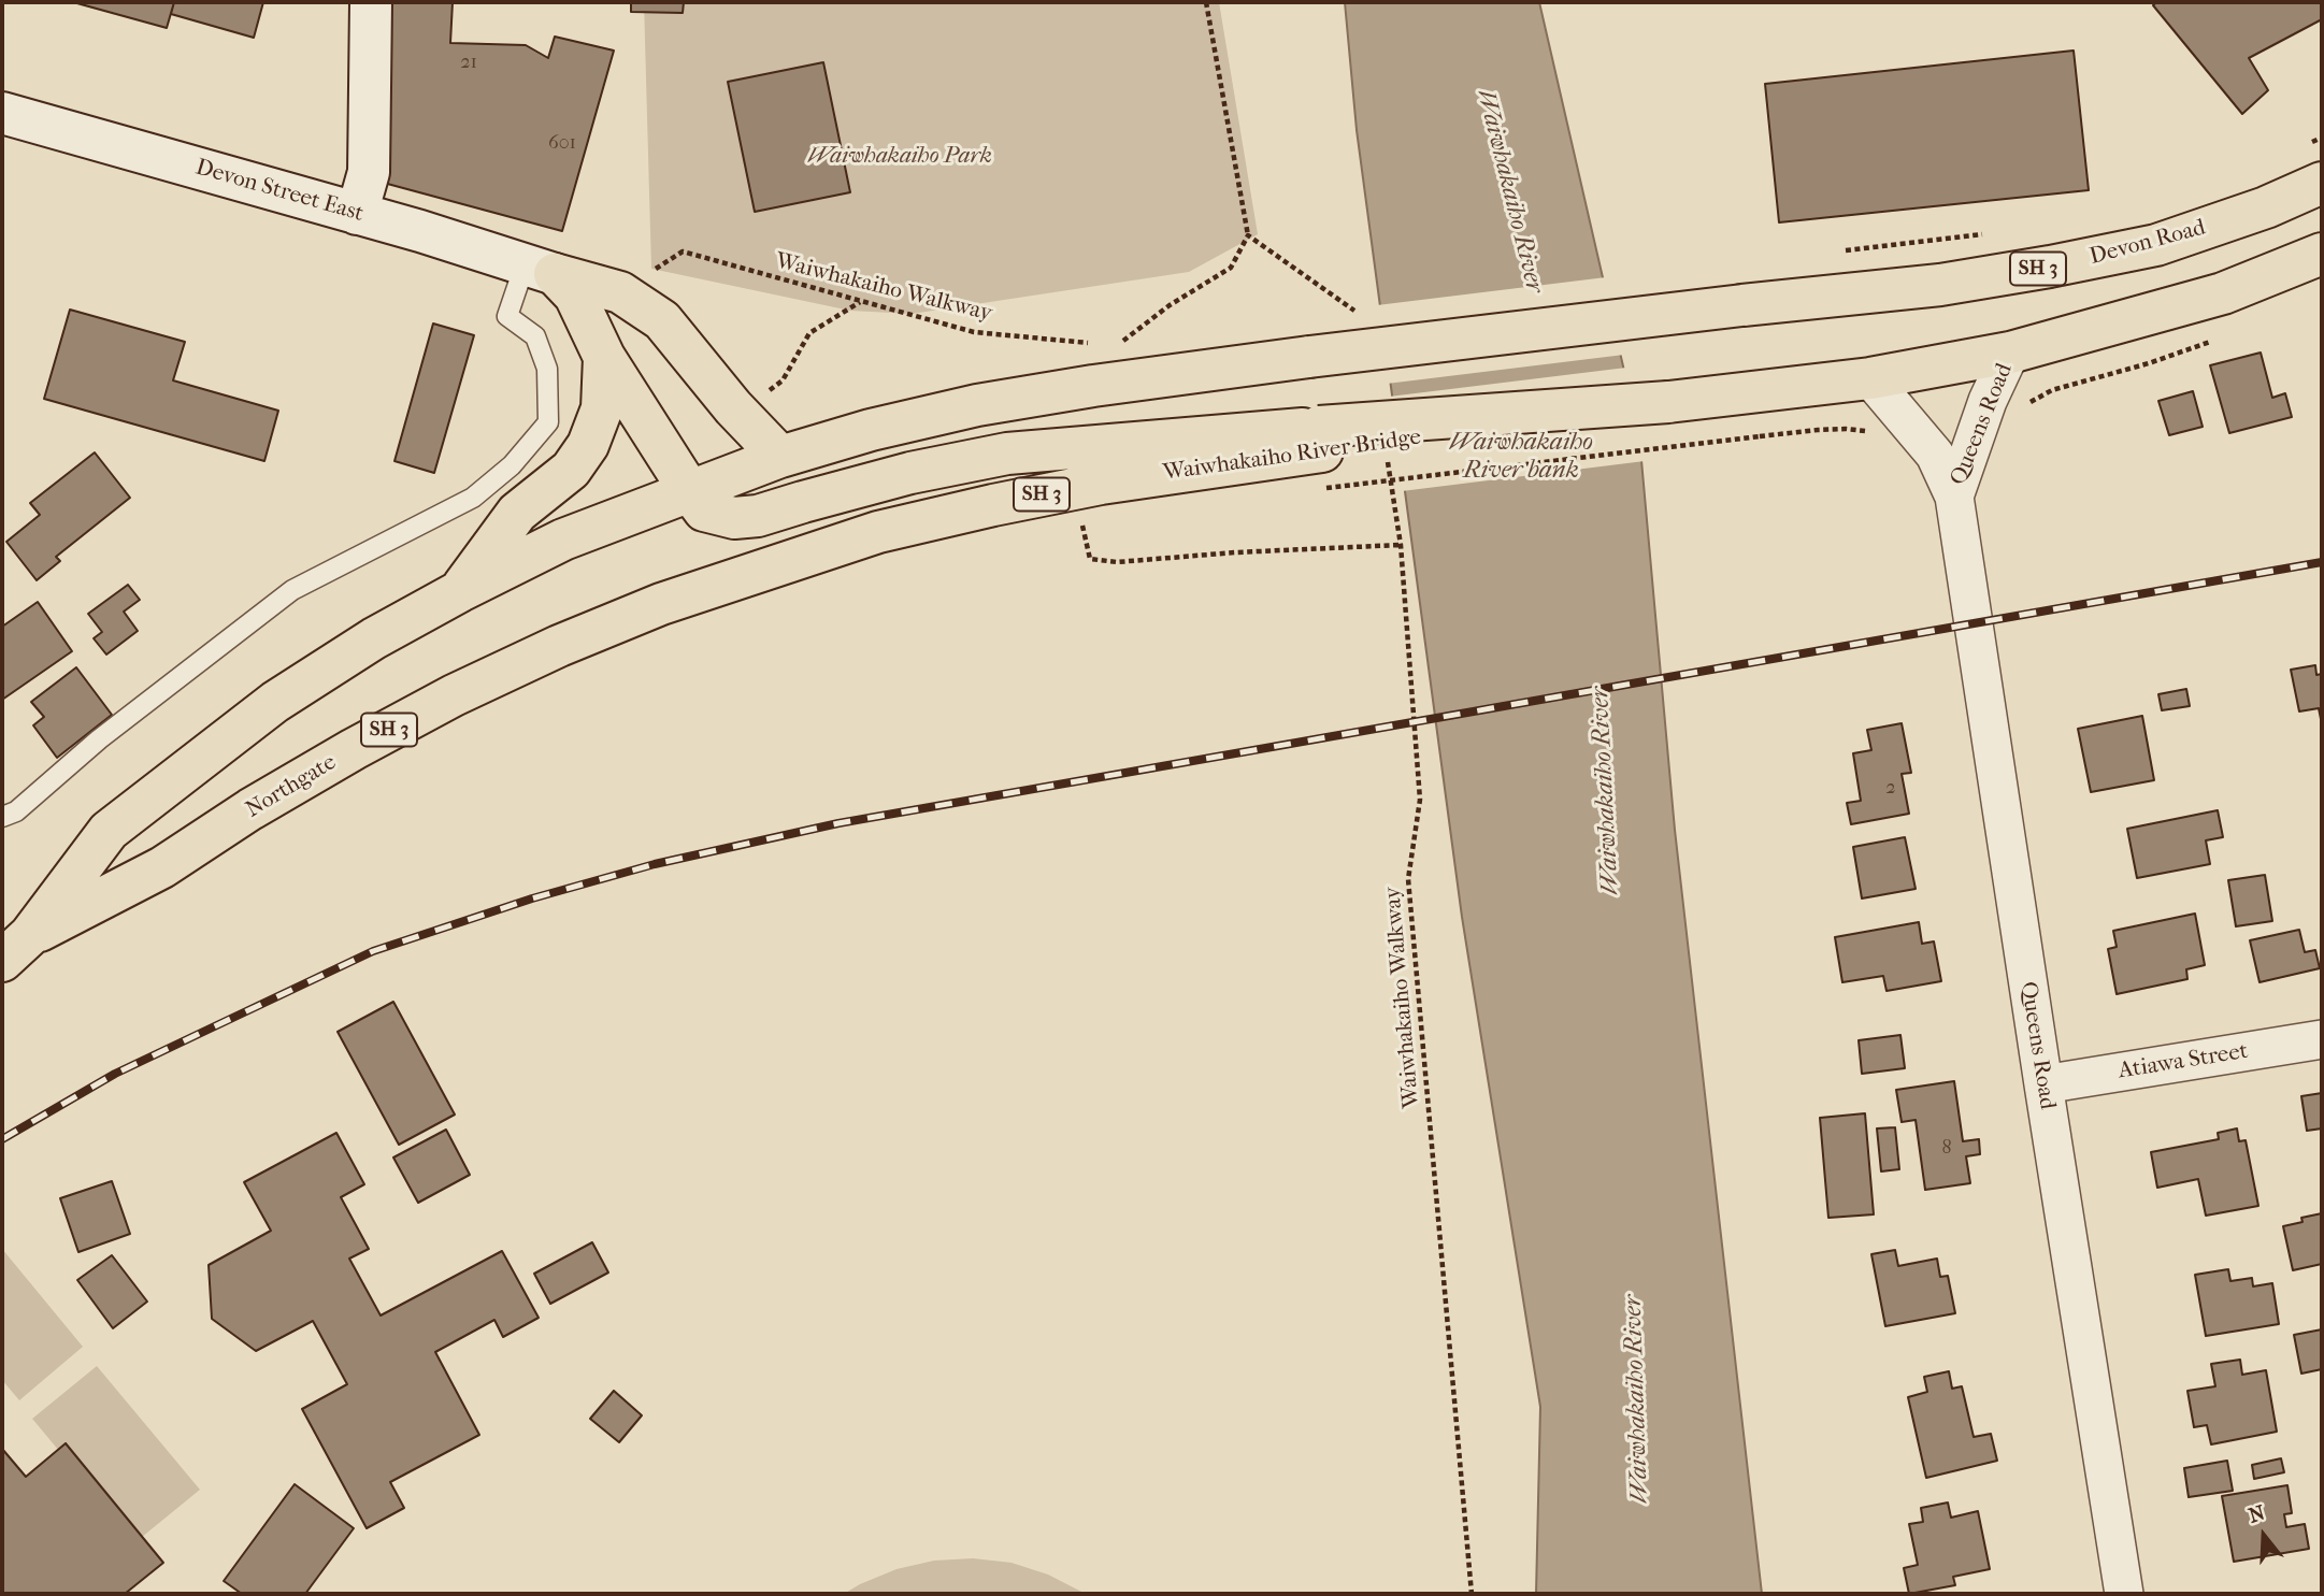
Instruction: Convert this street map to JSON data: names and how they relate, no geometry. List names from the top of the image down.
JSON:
{
  "streets": {
    "highway": [
      "Devon Road",
      "SH 3",
      "Waiwhakaiho River Bridge",
      "Northgate"
    ],
    "main road": ["Devon Street East"],
    "street": ["Queens Road", "Atiawa Street"],
    "path": ["Waiwhakaiho Walkway"]
  },
  "crossings": [
    ["Devon Road", "SH 3"],
    ["SH 3", "Northgate"],
    ["Queens Road", "Atiawa Street"],
    ["Waiwhakaiho River Bridge", "Northgate"]
  ],
  "water": ["Waiwhakaiho River", "Waiwhakaiho River bank"],
  "parks": ["Waiwhakaiho Park"],
  "house_numbers": [
    "21",
    "601",
    "2",
    "8"
  ],
  "north": "top"
}
